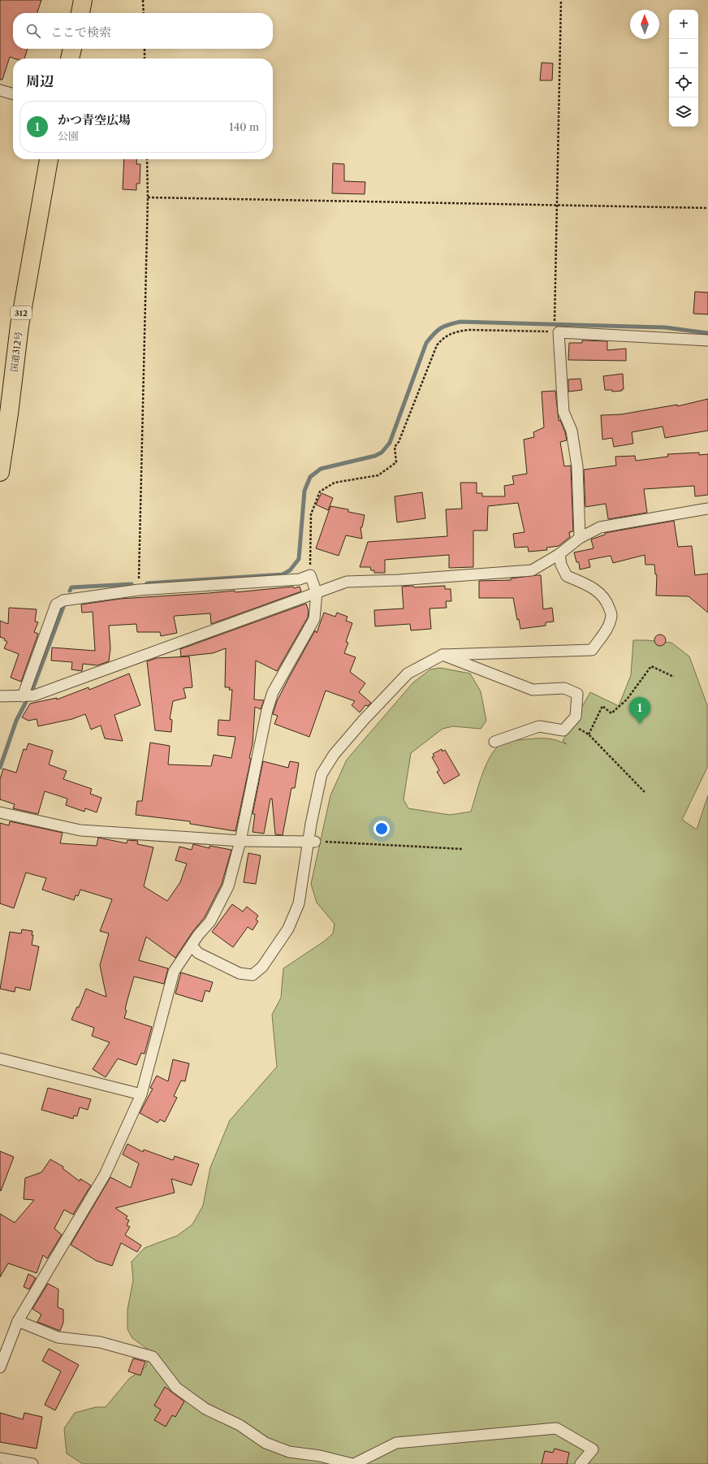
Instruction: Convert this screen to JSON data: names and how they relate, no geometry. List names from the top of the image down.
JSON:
{
  "streets": {
    "highway": ["312", "国道312号"]
  },
  "north": "top",
  "page": {
    "map_buttons": ["+", "−"],
    "search": "ここで検索",
    "heading": "周辺",
    "list": [
      {
        "mark": "1",
        "name": "かつ青空広場",
        "note": "公園",
        "value": "140 m"
      }
    ],
    "pins": "1"
  }
}
